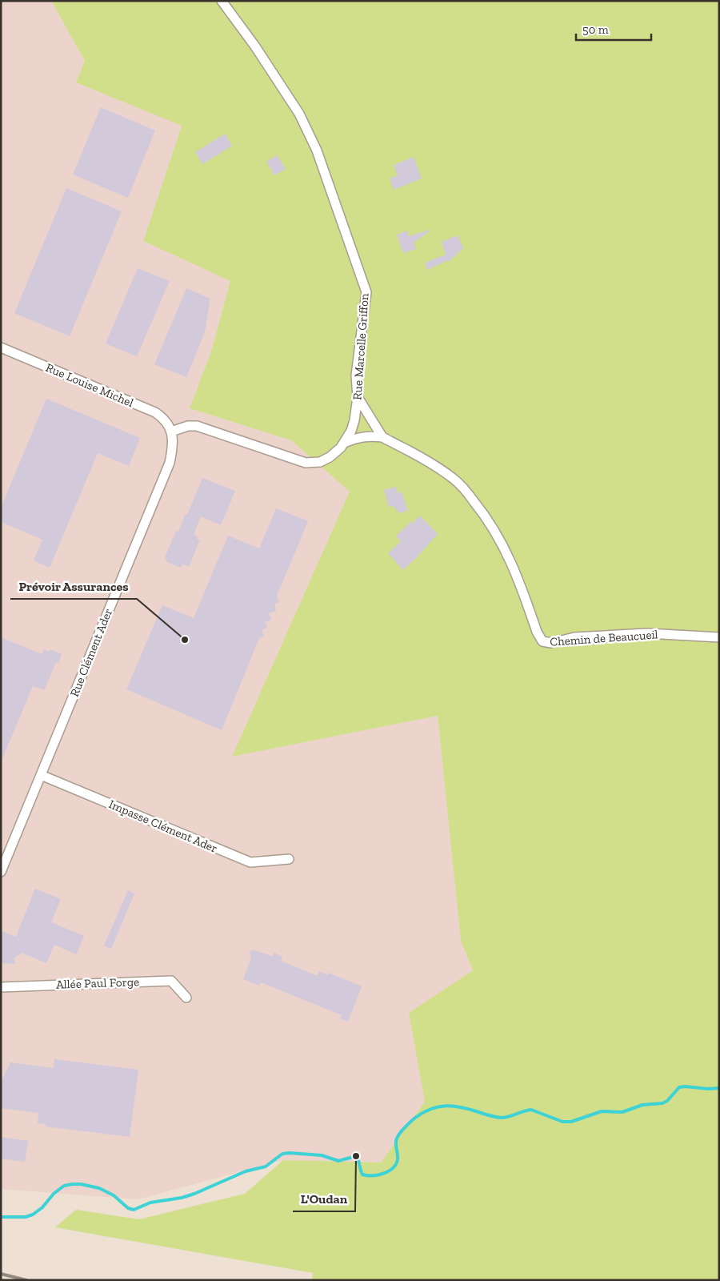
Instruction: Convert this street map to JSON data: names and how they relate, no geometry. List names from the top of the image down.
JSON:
{
  "streets": {
    "street": [
      "Rue Marcelle Griffon",
      "Rue Louise Michel",
      "Chemin de Beaucueil",
      "Rue Clément Ader",
      "Impasse Clément Ader",
      "Allée Paul Forge"
    ]
  },
  "crossings": [
    ["Rue Marcelle Griffon", "Rue Louise Michel"],
    ["Rue Marcelle Griffon", "Chemin de Beaucueil"],
    ["Rue Marcelle Griffon", "Rue Clément Ader"],
    ["Rue Louise Michel", "Rue Clément Ader"],
    ["Rue Clément Ader", "Impasse Clément Ader"]
  ],
  "places": ["Prévoir Assurances", "L'Oudan"],
  "scale_bar": "50 m"
}
